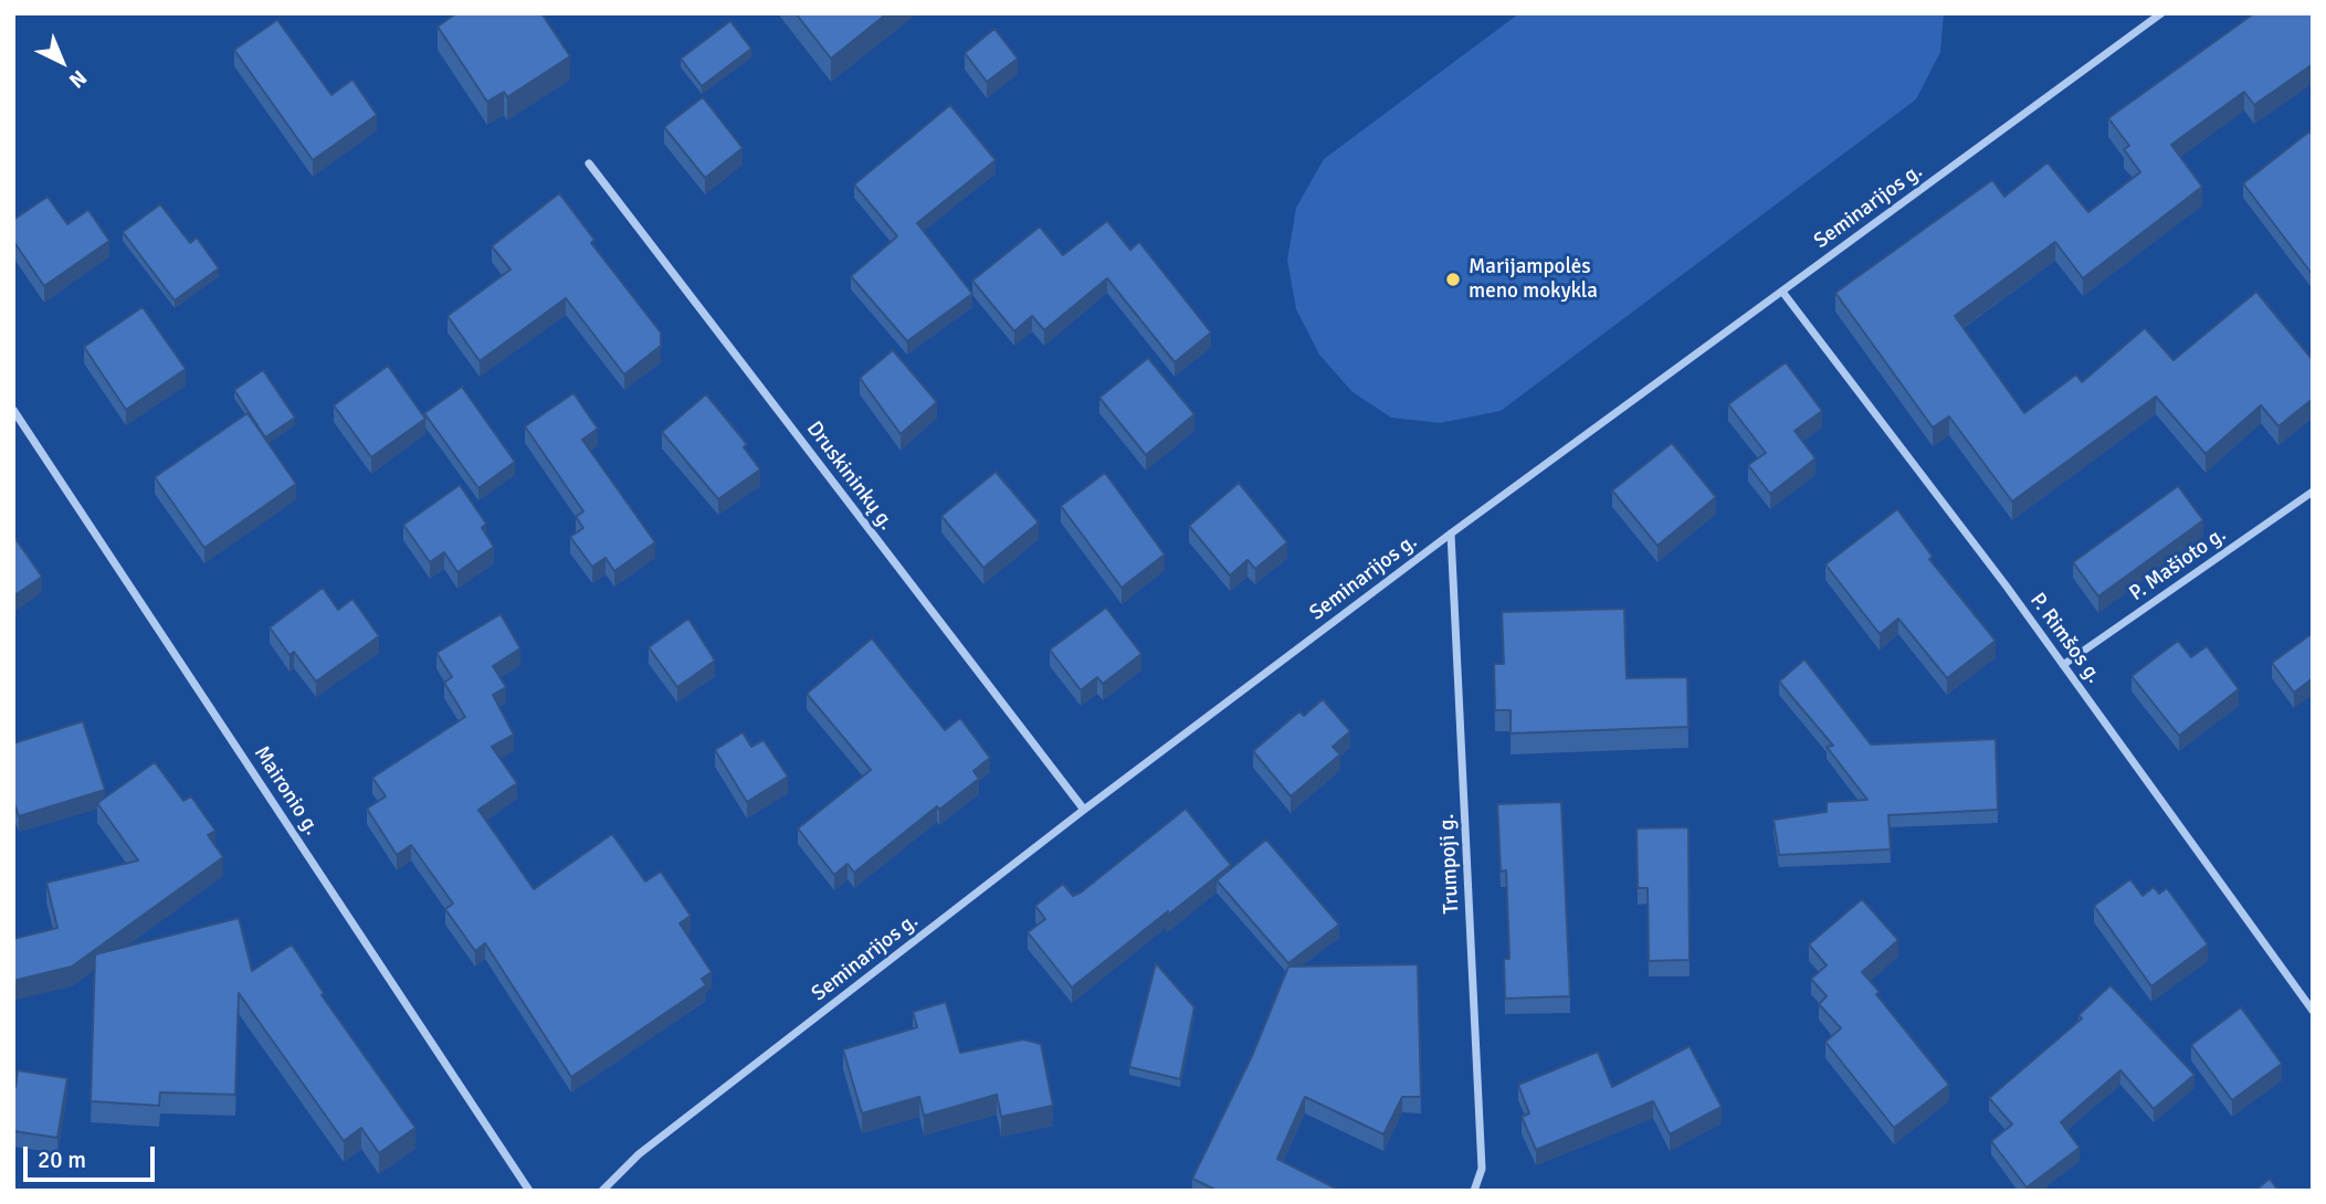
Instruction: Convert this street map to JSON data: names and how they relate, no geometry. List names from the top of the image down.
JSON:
{
  "streets": {
    "street": [
      "Seminarijos g.",
      "Druskininkų g.",
      "P. Mašioto g.",
      "P. Rimšos g.",
      "Maironio g.",
      "Trumpoji g."
    ]
  },
  "crossings": [
    ["Seminarijos g.", "Druskininkų g."],
    ["Seminarijos g.", "P. Rimšos g."],
    ["Seminarijos g.", "Trumpoji g."],
    ["P. Mašioto g.", "P. Rimšos g."]
  ],
  "places": ["Marijampolės meno mokykla"],
  "scale_bar": "20 m",
  "north": "bottom right"
}
